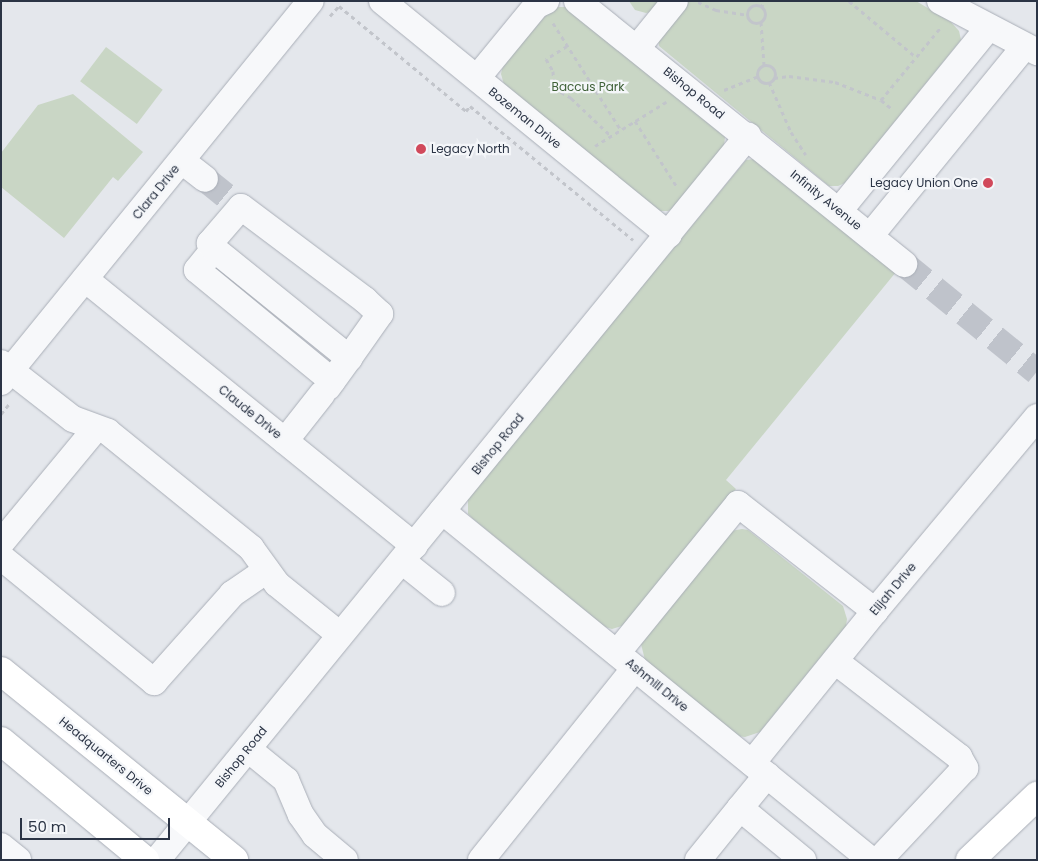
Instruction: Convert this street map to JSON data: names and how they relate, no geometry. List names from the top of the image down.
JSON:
{
  "streets": {
    "main road": ["Headquarters Drive"],
    "street": [
      "Bishop Road",
      "Bozeman Drive",
      "Clara Drive",
      "Infinity Avenue",
      "Claude Drive",
      "Elijah Drive",
      "Ashmill Drive"
    ]
  },
  "crossings": [
    ["Bishop Road", "Bozeman Drive"],
    ["Bishop Road", "Infinity Avenue"],
    ["Bishop Road", "Claude Drive"],
    ["Bishop Road", "Ashmill Drive"],
    ["Bishop Road", "Headquarters Drive"],
    ["Clara Drive", "Claude Drive"],
    ["Elijah Drive", "Ashmill Drive"]
  ],
  "parks": ["Baccus Park"],
  "places": ["Legacy North", "Legacy Union One"],
  "scale_bar": "50 m"
}
